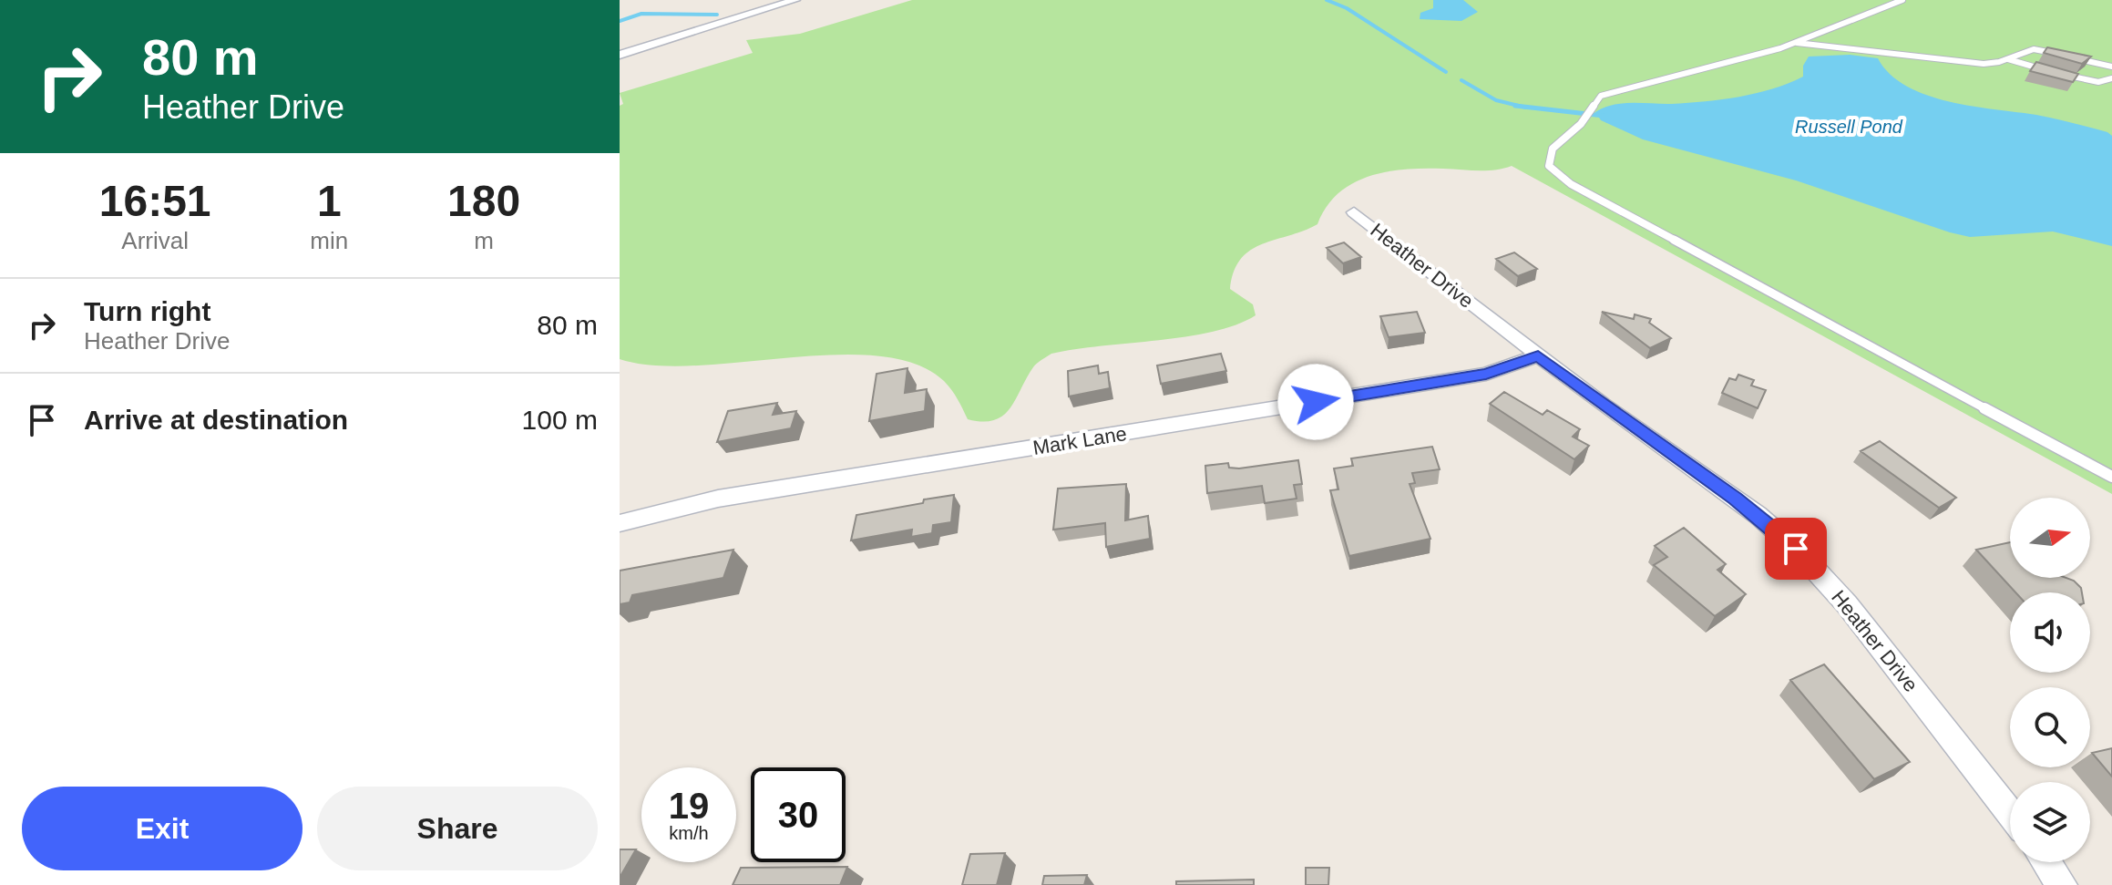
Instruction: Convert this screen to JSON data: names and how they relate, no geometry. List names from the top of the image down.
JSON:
{
  "streets": {
    "street": ["Heather Drive", "Mark Lane"]
  },
  "crossings": [
    ["Heather Drive", "Mark Lane"]
  ],
  "water": ["Russell Pond"],
  "north": "right",
  "page": {
    "turn": ["80 m", "Heather Drive"],
    "eta": [
      "16:51",
      "Arrival",
      "1",
      "min",
      "180",
      "m"
    ],
    "list": [
      {
        "name": "Turn right",
        "note": "Heather Drive",
        "value": "80 m"
      },
      {
        "name": "Arrive at destination",
        "value": "100 m"
      }
    ],
    "speed": "19 km/h",
    "limit": "30",
    "buttons": ["Exit", "Share"]
  }
}
